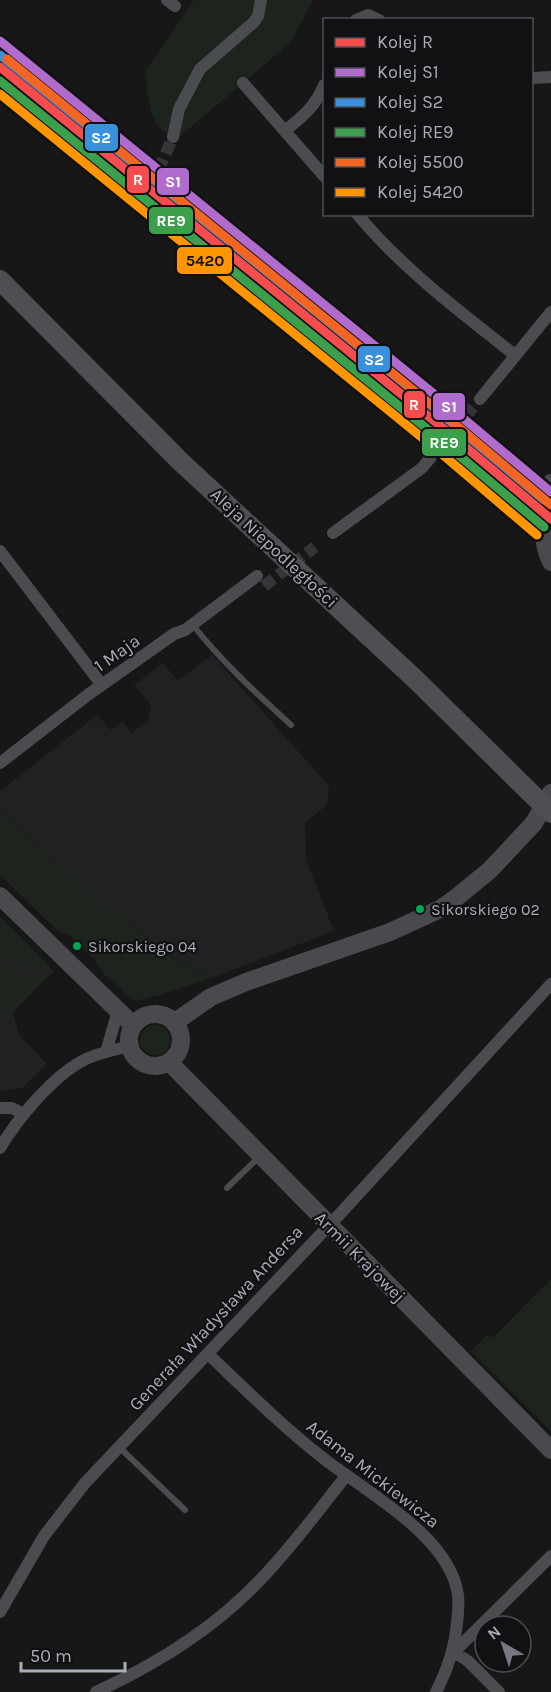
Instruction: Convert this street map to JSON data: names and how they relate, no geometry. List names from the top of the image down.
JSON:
{
  "streets": {
    "main road": ["Aleja Niepodległości"],
    "street": [
      "1 Maja",
      "Armii Krajowej",
      "Generała Władysława Andersa",
      "Adama Mickiewicza"
    ]
  },
  "crossings": [
    ["Armii Krajowej", "Generała Władysława Andersa"],
    ["Generała Władysława Andersa", "Adama Mickiewicza"]
  ],
  "places": ["Sikorskiego 02", "Sikorskiego 04"],
  "lines": [
    "rail line S1",
    "rail line S2",
    "rail line 5500",
    "rail line R",
    "rail line RE9",
    "rail line 5420"
  ],
  "legend": [
    "Kolej R",
    "Kolej S1",
    "Kolej S2",
    "Kolej RE9",
    "Kolej 5500",
    "Kolej 5420"
  ],
  "scale_bar": "50 m",
  "north": "top left"
}
